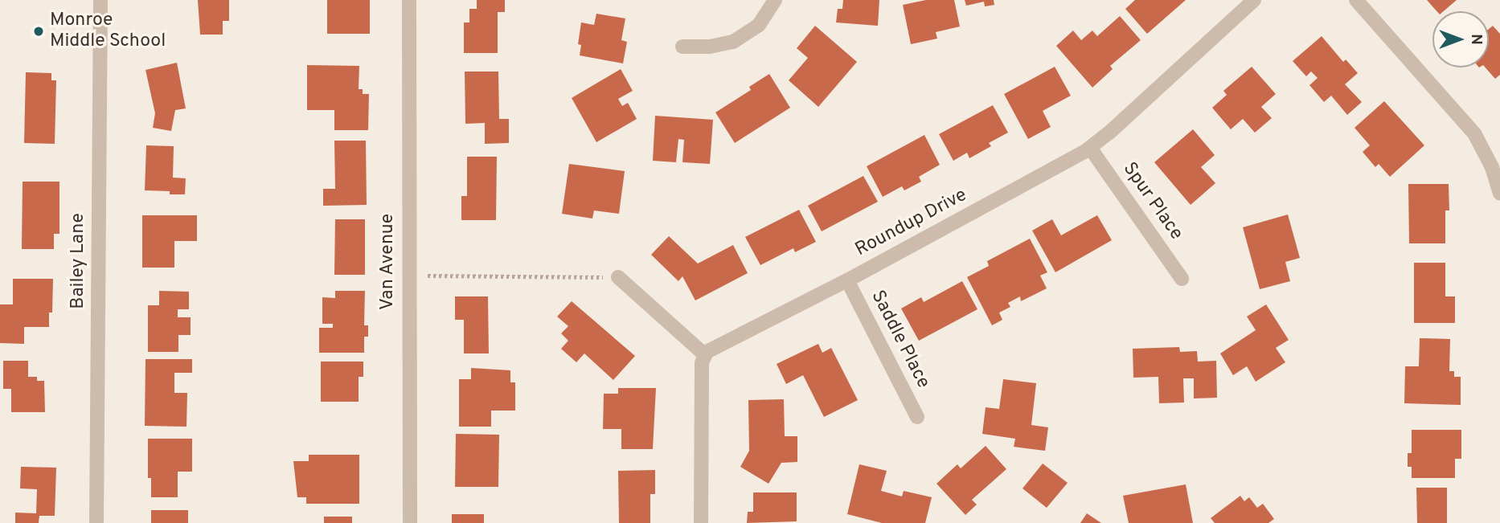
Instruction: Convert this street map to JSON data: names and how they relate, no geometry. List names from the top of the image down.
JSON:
{
  "streets": {
    "street": [
      "Spur Place",
      "Roundup Drive",
      "Bailey Lane",
      "Van Avenue",
      "Saddle Place"
    ]
  },
  "crossings": [
    ["Spur Place", "Roundup Drive"],
    ["Roundup Drive", "Saddle Place"]
  ],
  "places": ["Monroe Middle School"],
  "north": "right"
}
